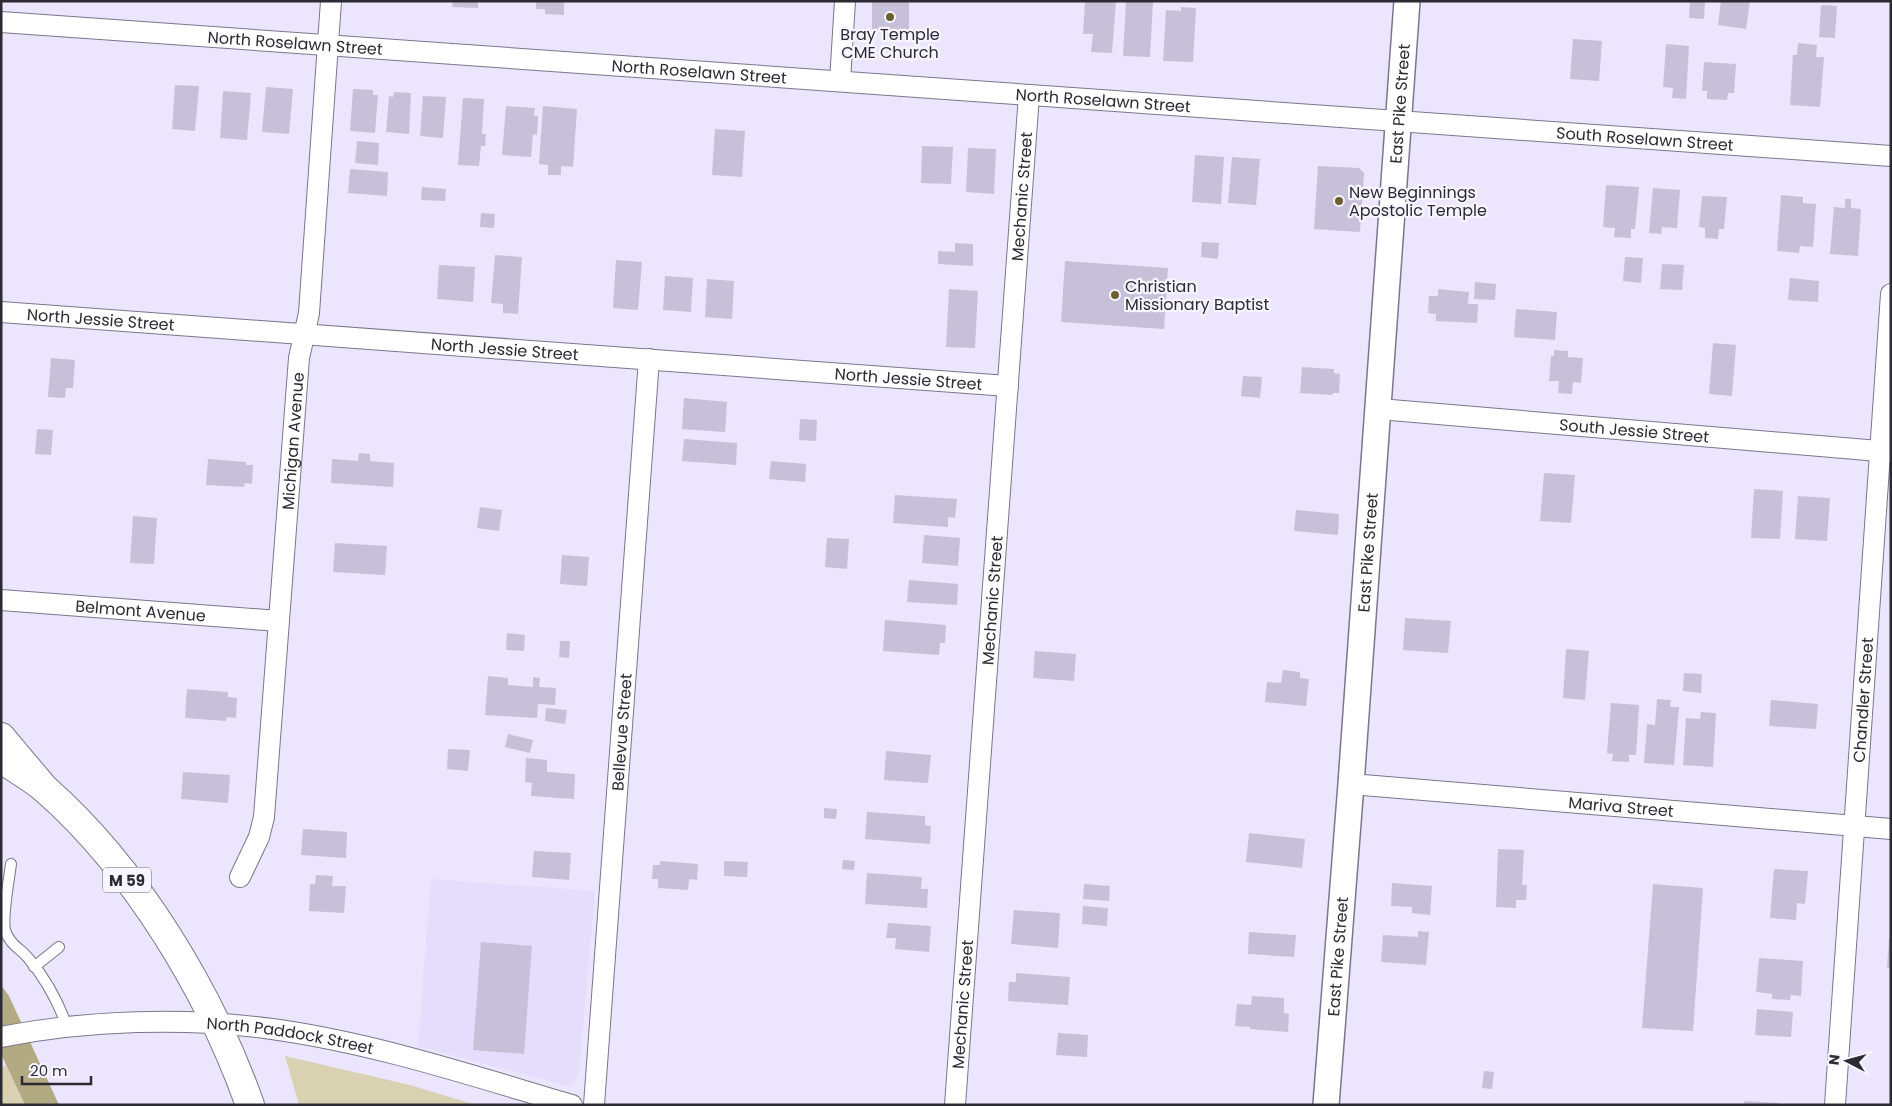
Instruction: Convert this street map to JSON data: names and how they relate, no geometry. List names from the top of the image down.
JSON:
{
  "streets": {
    "highway": ["M 59"],
    "street": [
      "North Roselawn Street",
      "East Pike Street",
      "South Roselawn Street",
      "Mechanic Street",
      "North Jessie Street",
      "South Jessie Street",
      "Michigan Avenue",
      "Belmont Avenue",
      "Chandler Street",
      "Bellevue Street",
      "Mariva Street",
      "North Paddock Street"
    ]
  },
  "crossings": [
    ["North Roselawn Street", "East Pike Street"],
    ["North Roselawn Street", "South Roselawn Street"],
    ["North Roselawn Street", "Mechanic Street"],
    ["North Roselawn Street", "Michigan Avenue"],
    ["East Pike Street", "South Roselawn Street"],
    ["East Pike Street", "South Jessie Street"],
    ["East Pike Street", "Mariva Street"],
    ["Mechanic Street", "North Jessie Street"],
    ["North Jessie Street", "Michigan Avenue"],
    ["North Jessie Street", "Bellevue Street"],
    ["South Jessie Street", "Chandler Street"],
    ["Michigan Avenue", "Belmont Avenue"],
    ["Chandler Street", "Mariva Street"],
    ["M 59", "North Paddock Street"]
  ],
  "places": ["Bray Temple CME Church", "New Beginnings Apostolic Temple", "Christian Missionary Baptist"],
  "scale_bar": "20 m",
  "north": "left"
}
